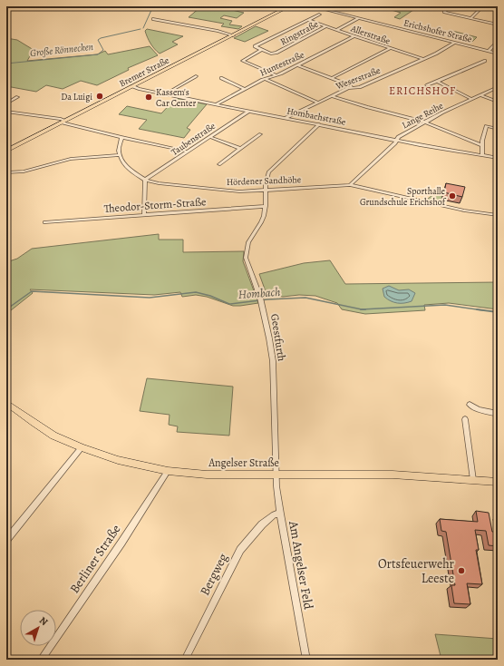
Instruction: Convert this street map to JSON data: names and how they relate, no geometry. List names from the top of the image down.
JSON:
{
  "streets": {
    "main road": ["Bremer Straße", "Angelser Straße"],
    "street": [
      "Erichshofer Straße",
      "Ringstraße",
      "Allerstraße",
      "Huntestraße",
      "Weserstraße",
      "Lange Reihe",
      "Hombachstraße",
      "Taubenstraße",
      "Hördener Sandhöhe",
      "Theodor-Storm-Straße",
      "Geestfurth",
      "Berliner Straße",
      "Am Angelser Feld",
      "Bergweg"
    ]
  },
  "crossings": [
    ["Erichshofer Straße", "Allerstraße"],
    ["Erichshofer Straße", "Weserstraße"],
    ["Ringstraße", "Allerstraße"],
    ["Allerstraße", "Huntestraße"],
    ["Allerstraße", "Weserstraße"],
    ["Huntestraße", "Hombachstraße"],
    ["Bremer Straße", "Hombachstraße"],
    ["Weserstraße", "Hombachstraße"],
    ["Lange Reihe", "Hombachstraße"],
    ["Lange Reihe", "Hördener Sandhöhe"],
    ["Hombachstraße", "Taubenstraße"],
    ["Hombachstraße", "Geestfurth"],
    ["Taubenstraße", "Hördener Sandhöhe"],
    ["Hördener Sandhöhe", "Geestfurth"],
    ["Theodor-Storm-Straße", "Geestfurth"],
    ["Geestfurth", "Angelser Straße"],
    ["Geestfurth", "Am Angelser Feld"],
    ["Angelser Straße", "Berliner Straße"],
    ["Angelser Straße", "Am Angelser Feld"],
    ["Am Angelser Feld", "Bergweg"]
  ],
  "districts": ["ERICHSHOF"],
  "water": ["Große Rönnecken", "Hombach"],
  "places": [
    "Da Luigi",
    "Kassem's Car Center",
    "Sporthalle Grundschule Erichshof",
    "Ortsfeuerwehr Leeste"
  ],
  "north": "top right"
}
